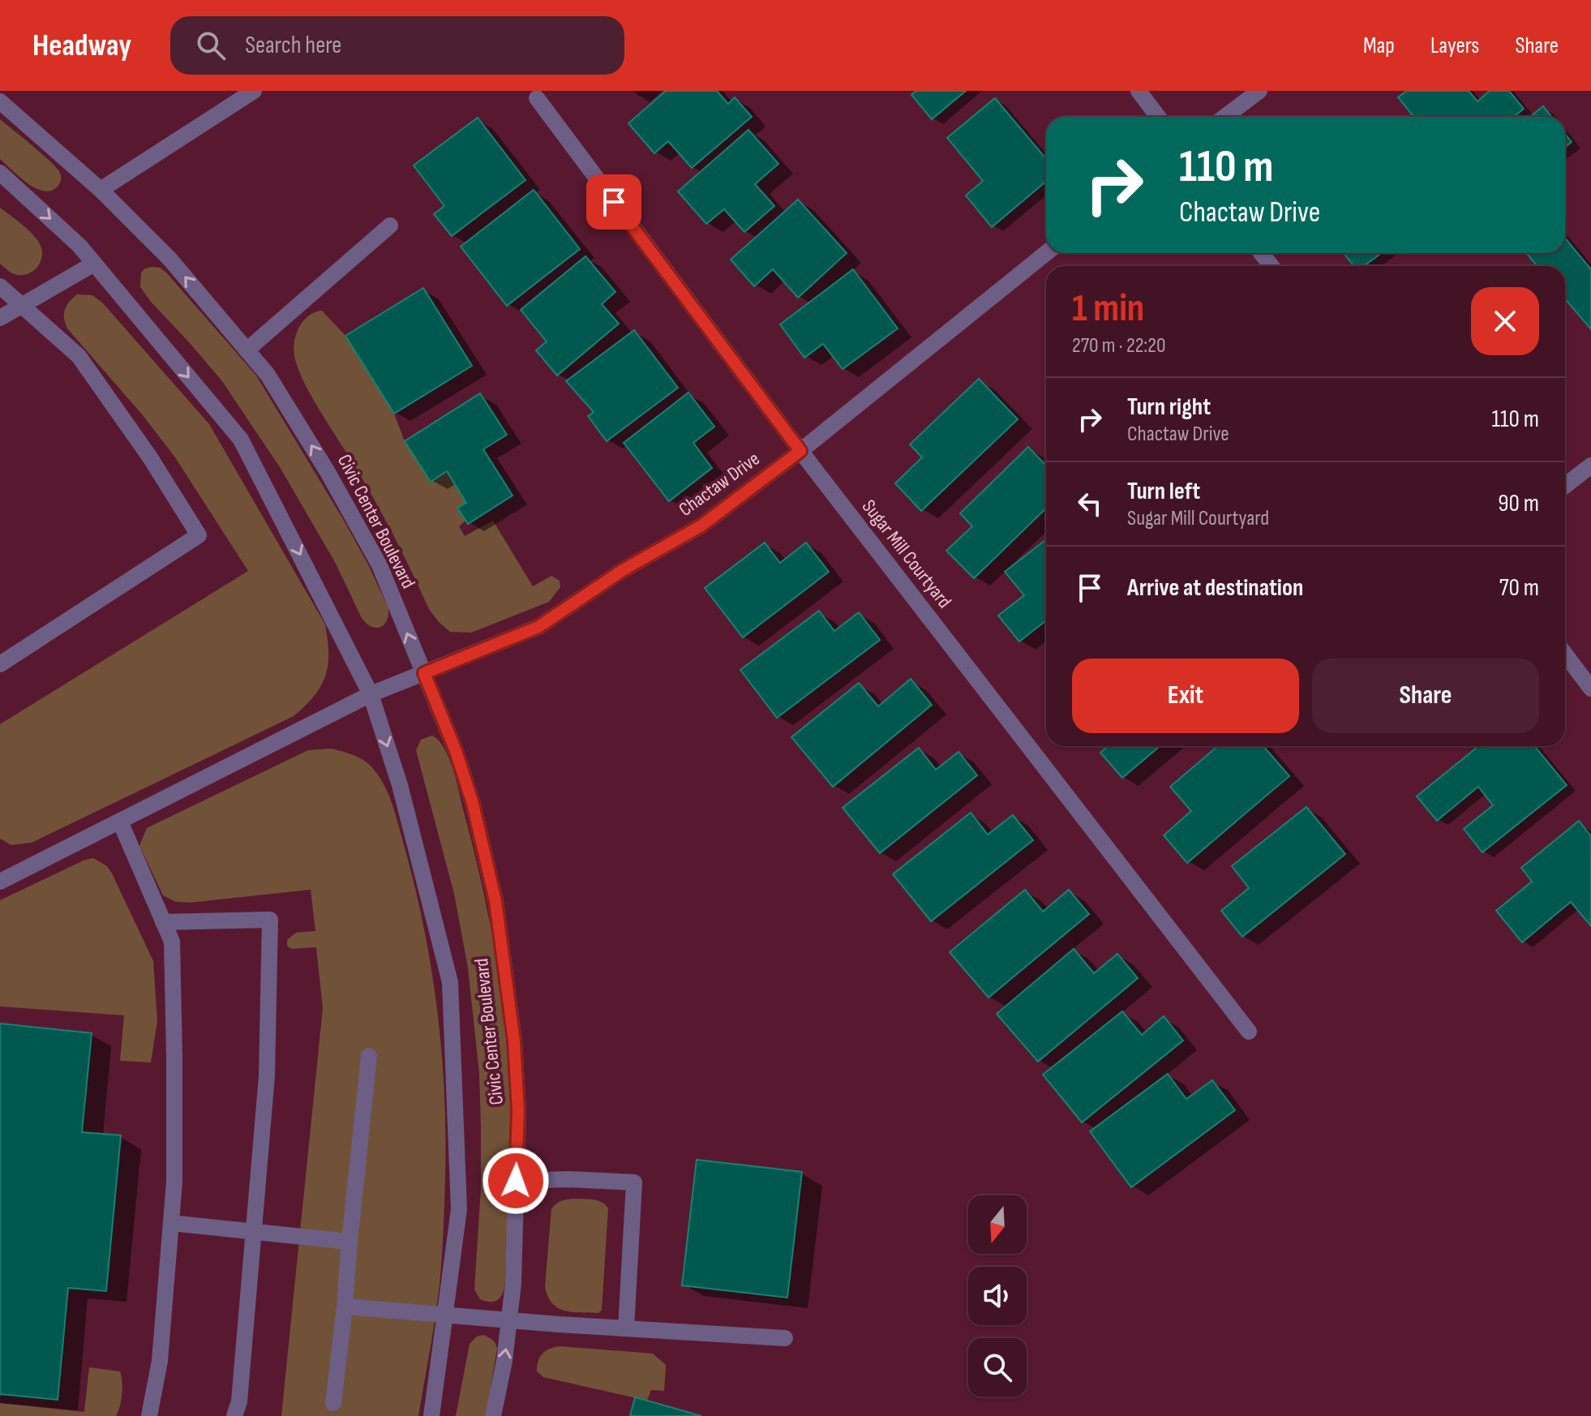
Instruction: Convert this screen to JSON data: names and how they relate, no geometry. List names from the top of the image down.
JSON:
{
  "streets": {
    "street": ["Chactaw Drive", "Civic Center Boulevard", "Sugar Mill Courtyard"]
  },
  "crossings": [
    ["Chactaw Drive", "Civic Center Boulevard"],
    ["Chactaw Drive", "Sugar Mill Courtyard"]
  ],
  "north": "bottom",
  "page": {
    "header": "Headway",
    "search": "Search here",
    "nav": ["Map", "Layers", "Share"],
    "turn": ["110 m", "Chactaw Drive"],
    "heading": ["1 min", "270 m · 22:20"],
    "list": [
      {
        "name": "Turn right",
        "note": "Chactaw Drive",
        "value": "110 m"
      },
      {
        "name": "Turn left",
        "note": "Sugar Mill Courtyard",
        "value": "90 m"
      },
      {
        "name": "Arrive at destination",
        "value": "70 m"
      }
    ],
    "buttons": ["Exit", "Share"]
  }
}
